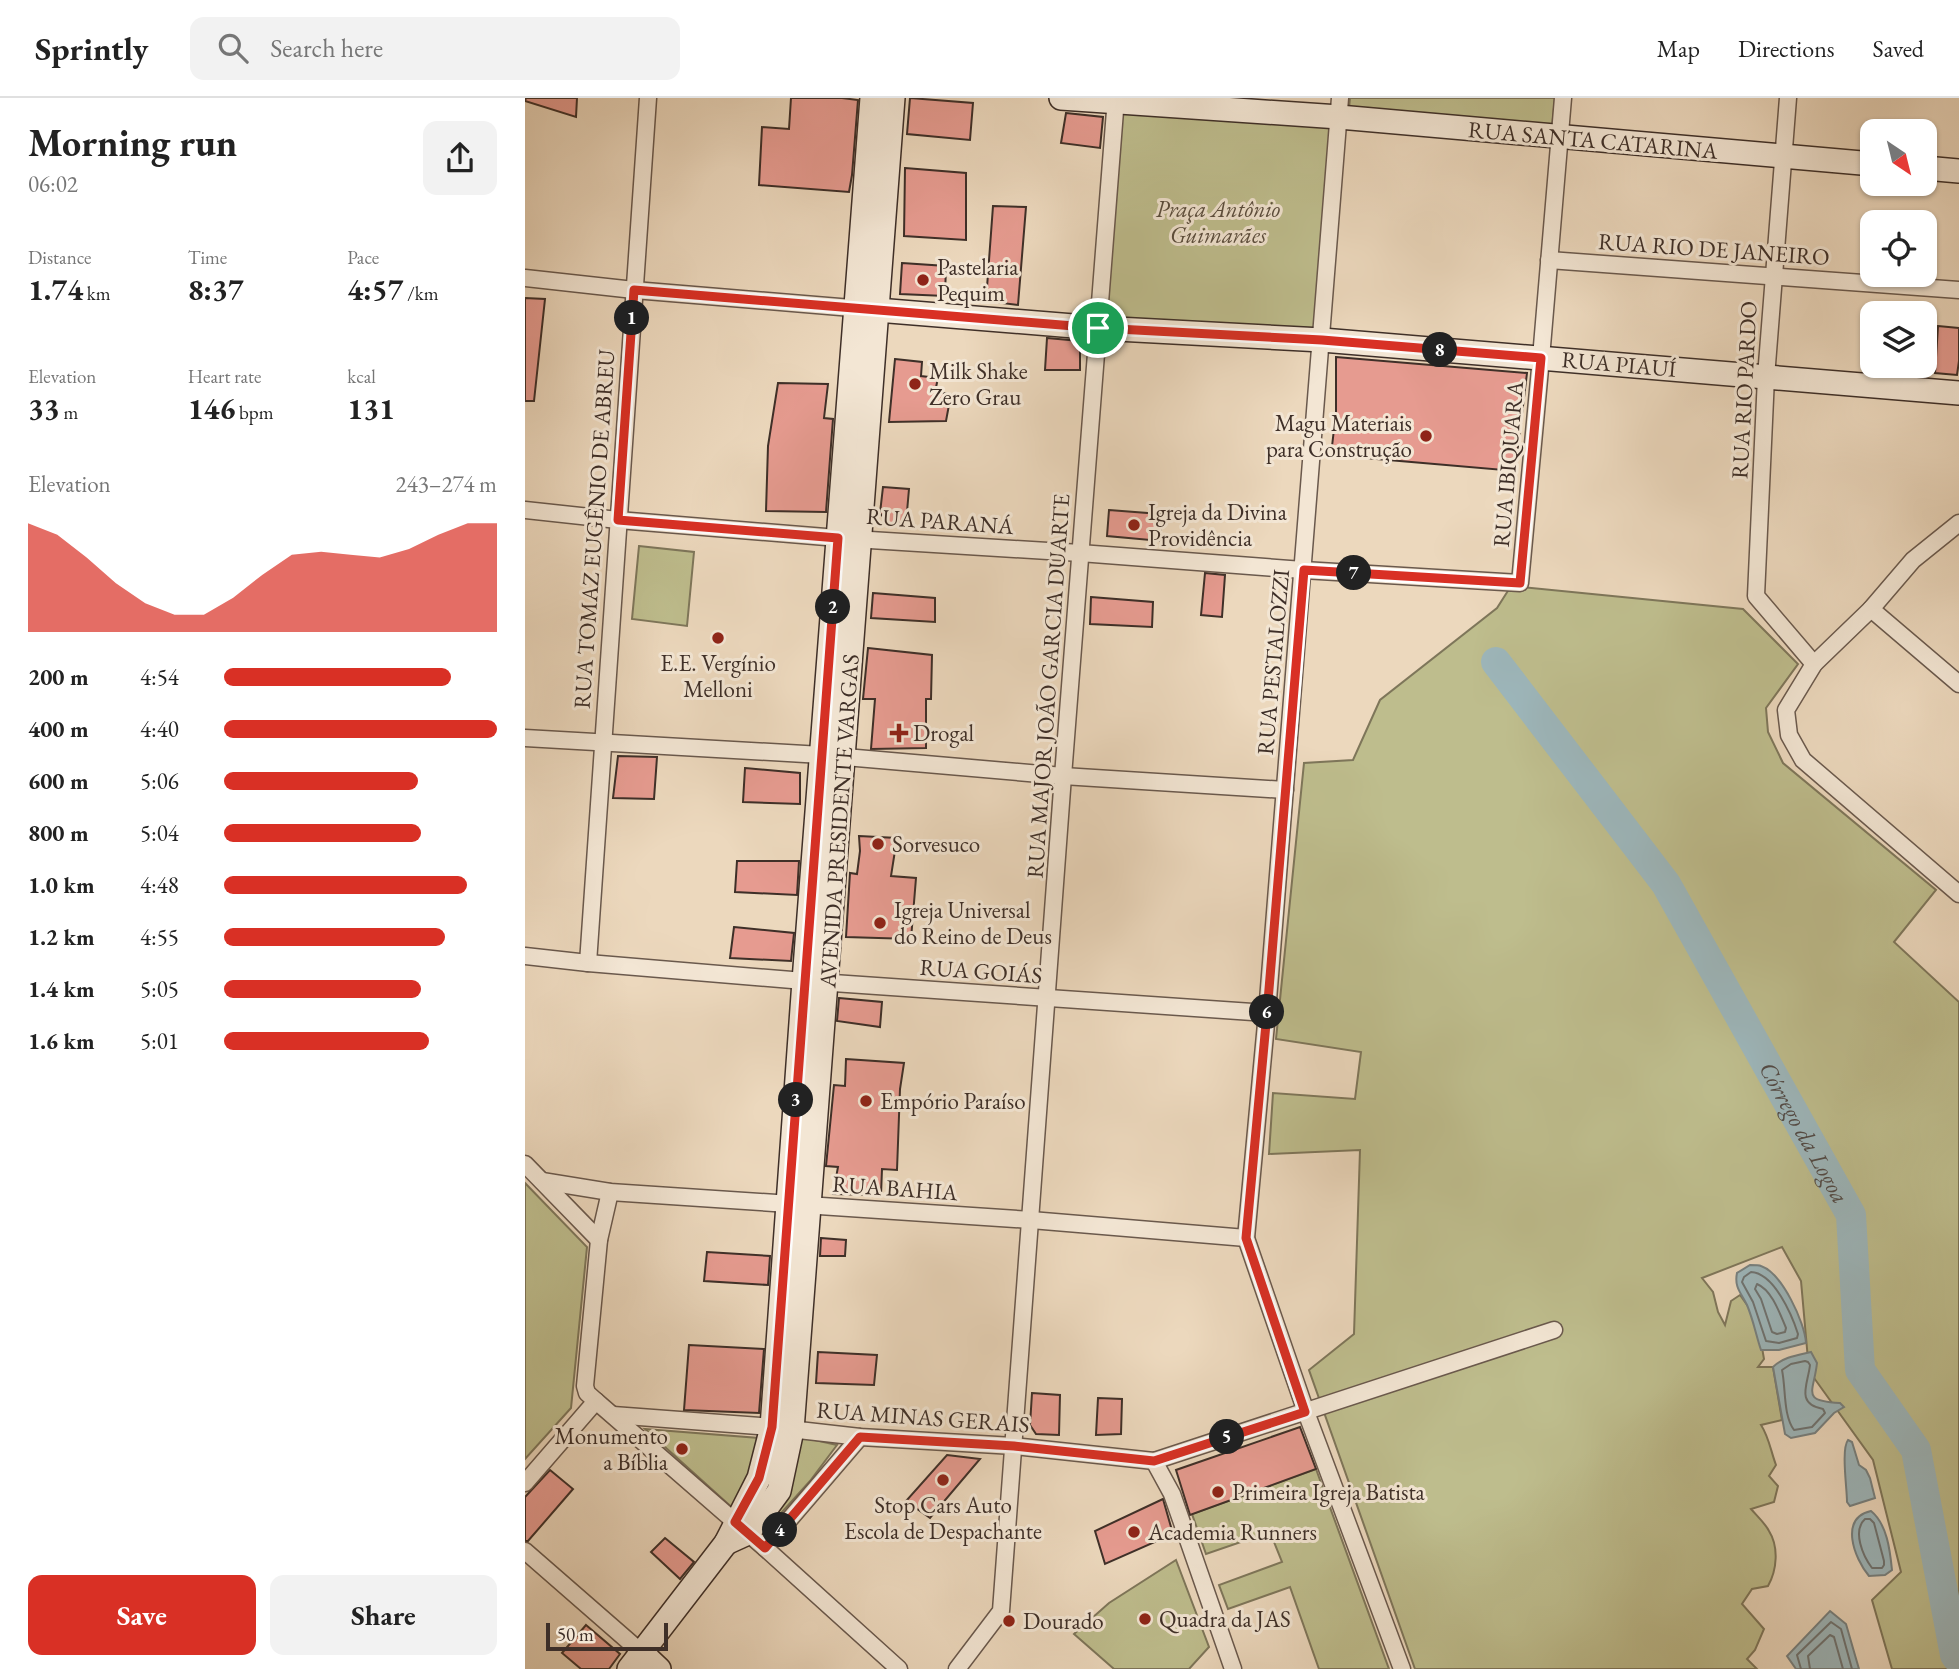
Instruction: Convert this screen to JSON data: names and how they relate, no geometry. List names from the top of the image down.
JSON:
{
  "streets": {
    "main road": ["RUA SANTA CATARINA", "RUA PIAUÍ", "AVENIDA PRESIDENTE VARGAS"],
    "street": [
      "RUA RIO DE JANEIRO",
      "RUA RIO PARDO",
      "RUA IBIQUARA",
      "RUA PARANÁ",
      "RUA TOMAZ EUGÊNIO DE ABREU",
      "RUA PESTALOZZI",
      "RUA MAJOR JOÃO GARCIA DUARTE",
      "RUA GOIÁS",
      "RUA BAHIA",
      "RUA MINAS GERAIS"
    ]
  },
  "crossings": [
    ["RUA SANTA CATARINA", "RUA RIO PARDO"],
    ["RUA SANTA CATARINA", "RUA IBIQUARA"],
    ["RUA SANTA CATARINA", "RUA PESTALOZZI"],
    ["RUA SANTA CATARINA", "RUA MAJOR JOÃO GARCIA DUARTE"],
    ["RUA RIO DE JANEIRO", "RUA RIO PARDO"],
    ["RUA RIO DE JANEIRO", "RUA IBIQUARA"],
    ["RUA PIAUÍ", "RUA RIO PARDO"],
    ["RUA PIAUÍ", "RUA IBIQUARA"],
    ["RUA PIAUÍ", "RUA TOMAZ EUGÊNIO DE ABREU"],
    ["RUA PIAUÍ", "RUA PESTALOZZI"],
    ["RUA PIAUÍ", "RUA MAJOR JOÃO GARCIA DUARTE"],
    ["RUA PIAUÍ", "AVENIDA PRESIDENTE VARGAS"],
    ["RUA IBIQUARA", "RUA PARANÁ"],
    ["RUA PARANÁ", "RUA TOMAZ EUGÊNIO DE ABREU"],
    ["RUA PARANÁ", "RUA PESTALOZZI"],
    ["RUA PARANÁ", "RUA MAJOR JOÃO GARCIA DUARTE"],
    ["RUA PARANÁ", "AVENIDA PRESIDENTE VARGAS"],
    ["RUA TOMAZ EUGÊNIO DE ABREU", "RUA GOIÁS"],
    ["RUA PESTALOZZI", "RUA GOIÁS"],
    ["RUA PESTALOZZI", "RUA BAHIA"],
    ["RUA MAJOR JOÃO GARCIA DUARTE", "RUA GOIÁS"],
    ["RUA MAJOR JOÃO GARCIA DUARTE", "RUA BAHIA"],
    ["RUA MAJOR JOÃO GARCIA DUARTE", "RUA MINAS GERAIS"],
    ["AVENIDA PRESIDENTE VARGAS", "RUA GOIÁS"],
    ["AVENIDA PRESIDENTE VARGAS", "RUA BAHIA"],
    ["AVENIDA PRESIDENTE VARGAS", "RUA MINAS GERAIS"]
  ],
  "water": ["Córrego da Logoa"],
  "parks": ["Praça Antônio Guimarães"],
  "places": {
    "other": [
      "Pastelaria Pequim",
      "Milk Shake Zero Grau",
      "Magu Materiais para Construção",
      "Igreja da Divina Providência",
      "E.E. Vergínio Melloni",
      "Sorvesuco",
      "Igreja Universal do Reino de Deus",
      "Empório Paraíso",
      "Monumento a Bíblia",
      "Stop Cars Auto Escola de Despachante",
      "Primeira Igreja Batista",
      "Academia Runners",
      "Quadra da JAS",
      "Dourado"
    ],
    "health": ["Drogal"]
  },
  "scale_bar": "50 m",
  "north": "bottom right",
  "page": {
    "header": "Sprintly",
    "search": "Search here",
    "nav": ["Map", "Directions", "Saved"],
    "heading": ["Morning run", "06:02"],
    "stats": [
      ["Distance", "1.74 km"],
      ["Time", "8:37"],
      ["Pace", "4:57 /km"],
      ["Elevation", "33 m"],
      ["Heart rate", "146 bpm"],
      ["kcal", "131"]
    ],
    "pins": [
      "1",
      "8",
      "7",
      "2",
      "6",
      "3",
      "5",
      "4"
    ],
    "chart": ["Elevation", "243–274 m"],
    "list": [
      {
        "name": "200 m",
        "note": "4:54"
      },
      {
        "name": "400 m",
        "note": "4:40"
      },
      {
        "name": "600 m",
        "note": "5:06"
      },
      {
        "name": "800 m",
        "note": "5:04"
      },
      {
        "name": "1.0 km",
        "note": "4:48"
      },
      {
        "name": "1.2 km",
        "note": "4:55"
      },
      {
        "name": "1.4 km",
        "note": "5:05"
      },
      {
        "name": "1.6 km",
        "note": "5:01"
      }
    ],
    "buttons": ["Save", "Share"],
    "scale": "50 m"
  }
}
